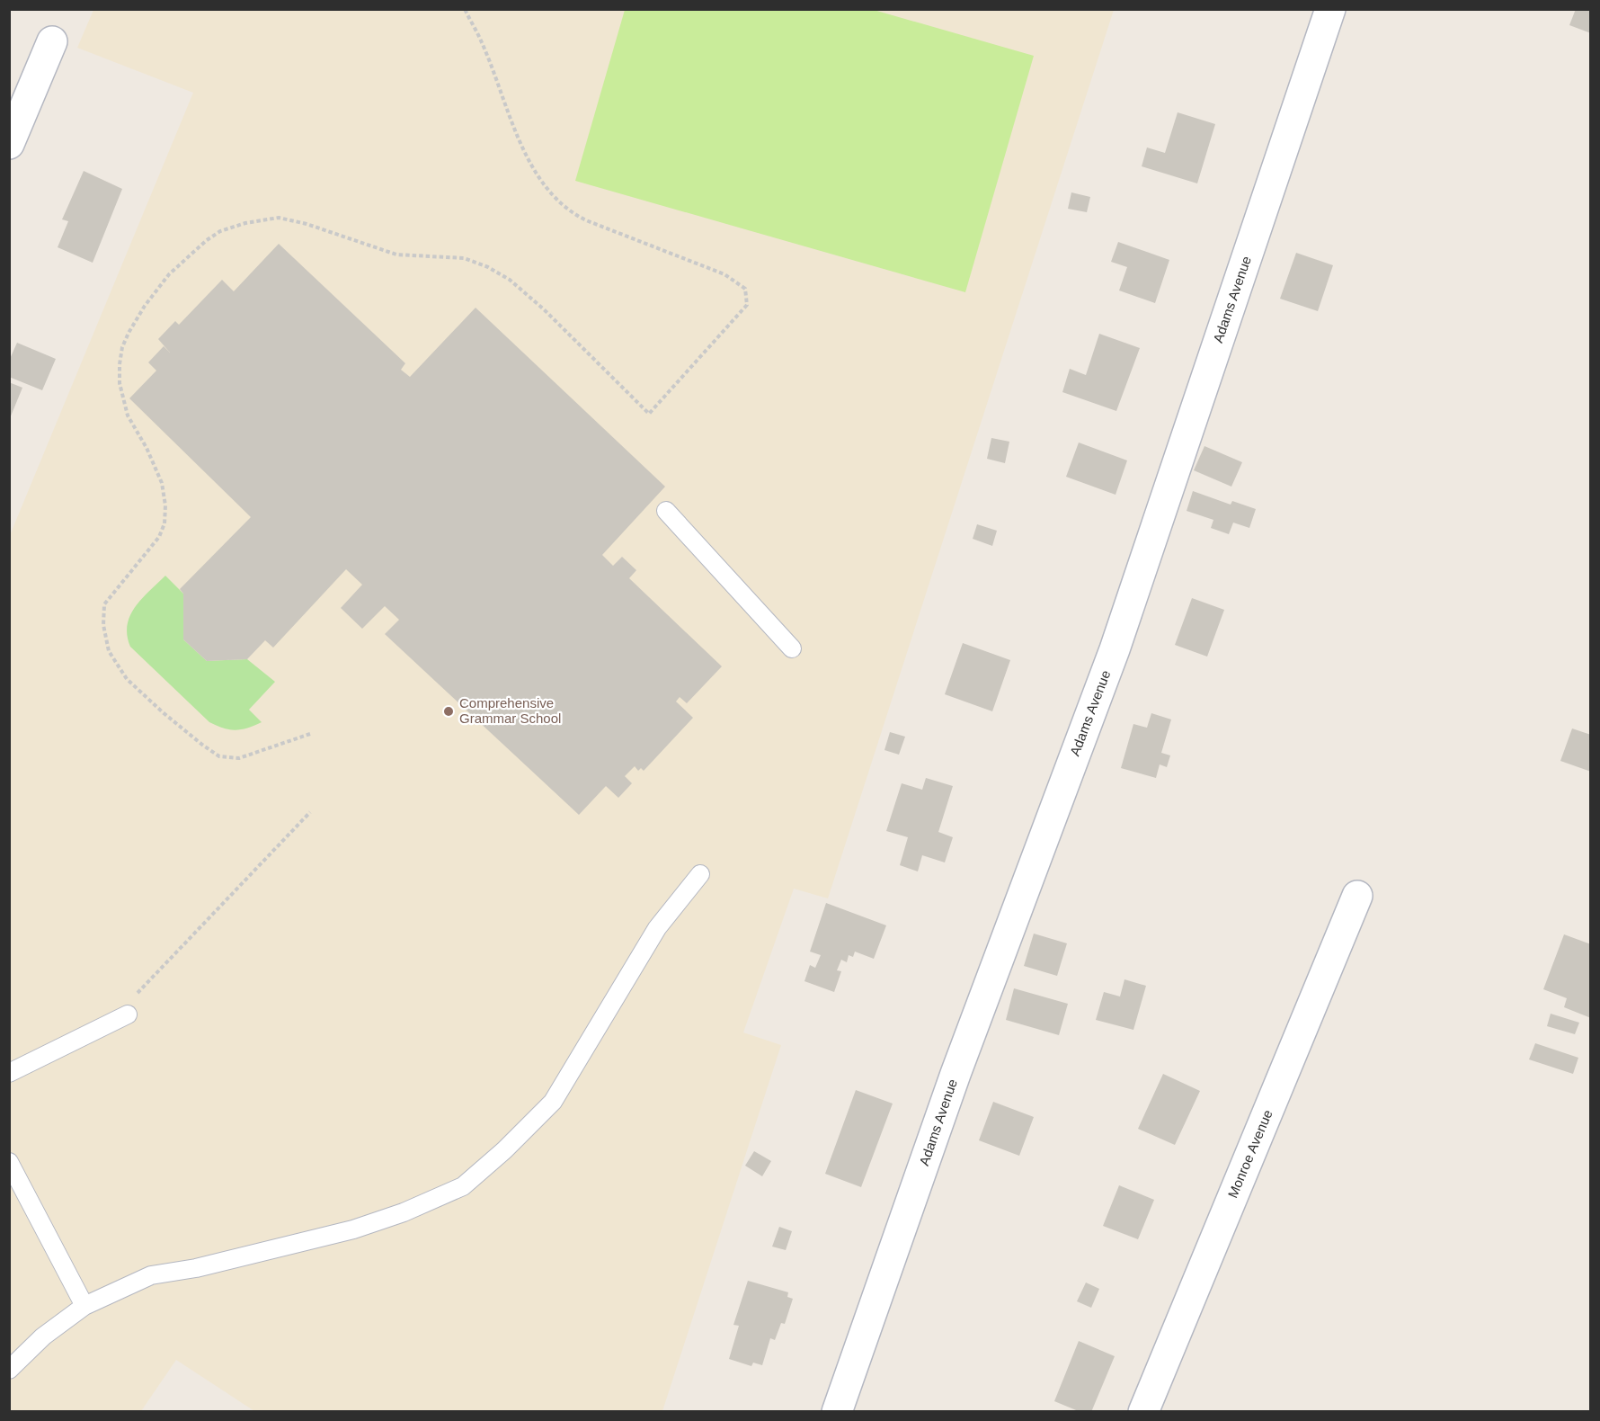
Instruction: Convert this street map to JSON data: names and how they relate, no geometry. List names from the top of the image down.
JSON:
{
  "streets": {
    "street": ["Adams Avenue", "Monroe Avenue"]
  },
  "places": ["Comprehensive Grammar School"]
}
